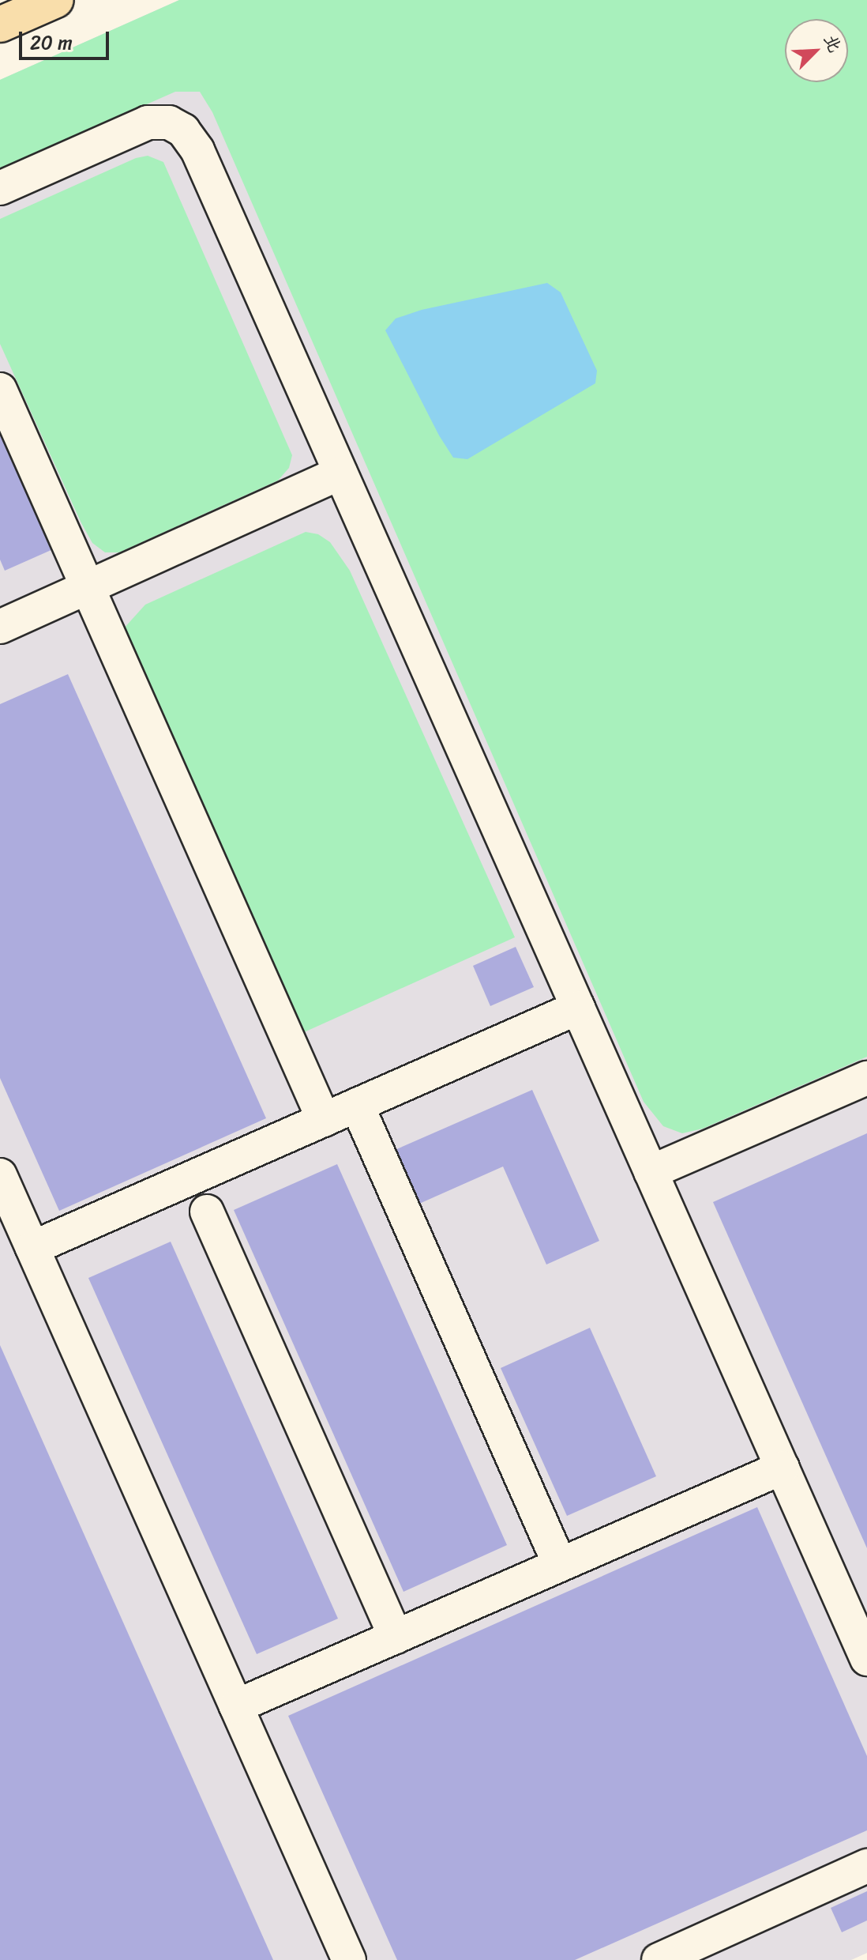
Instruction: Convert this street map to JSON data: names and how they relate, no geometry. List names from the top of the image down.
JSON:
{
  "scale_bar": "20 m",
  "north": "top right"
}
